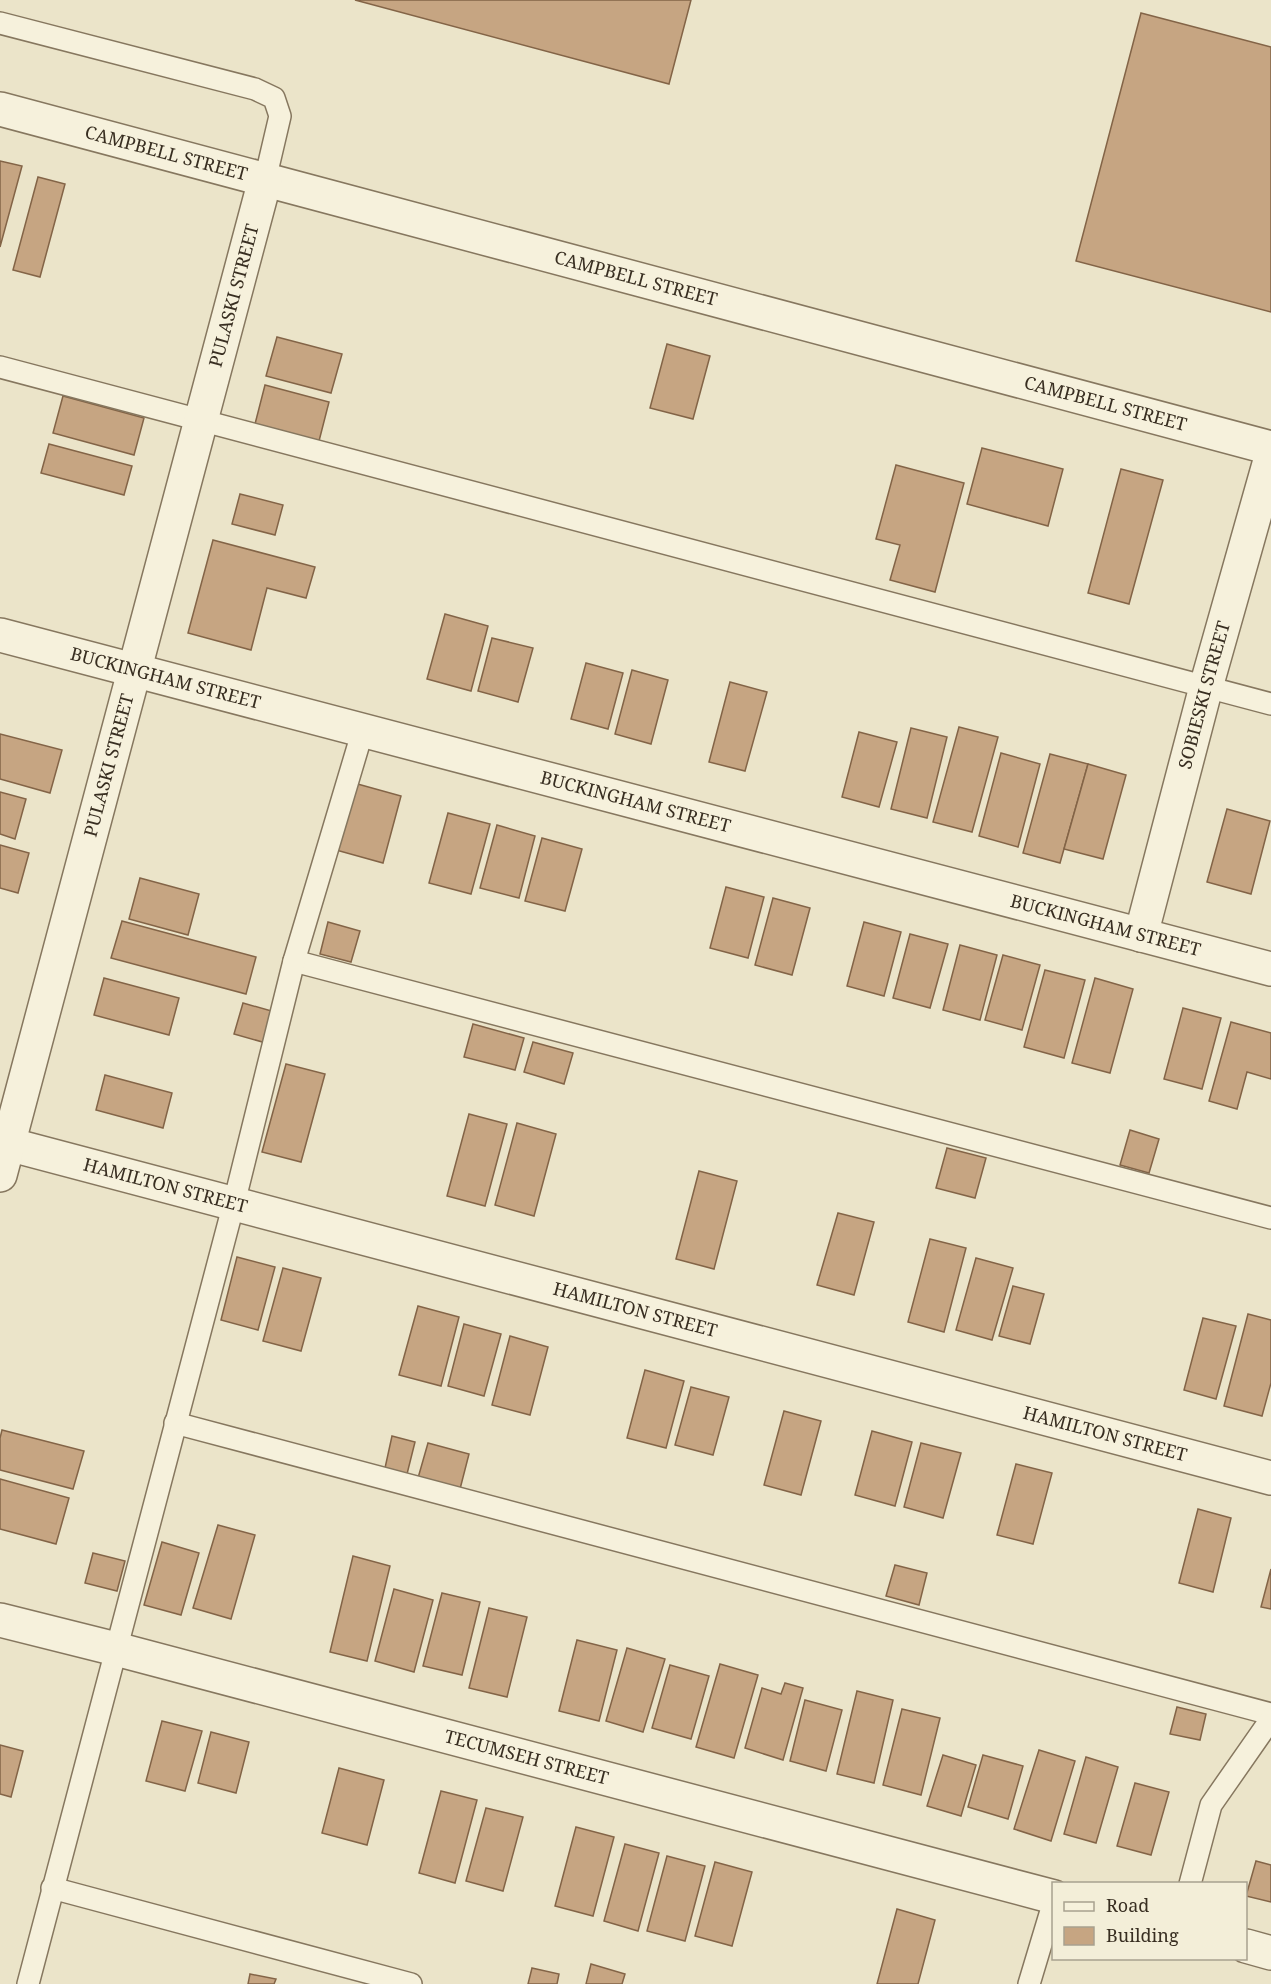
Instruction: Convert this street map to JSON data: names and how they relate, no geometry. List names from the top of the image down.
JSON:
{
  "streets": {
    "street": [
      "CAMPBELL STREET",
      "PULASKI STREET",
      "BUCKINGHAM STREET",
      "SOBIESKI STREET",
      "HAMILTON STREET",
      "TECUMSEH STREET"
    ]
  },
  "crossings": [
    ["CAMPBELL STREET", "PULASKI STREET"],
    ["PULASKI STREET", "BUCKINGHAM STREET"],
    ["PULASKI STREET", "HAMILTON STREET"],
    ["BUCKINGHAM STREET", "SOBIESKI STREET"]
  ],
  "legend": ["Road", "Building"]
}
